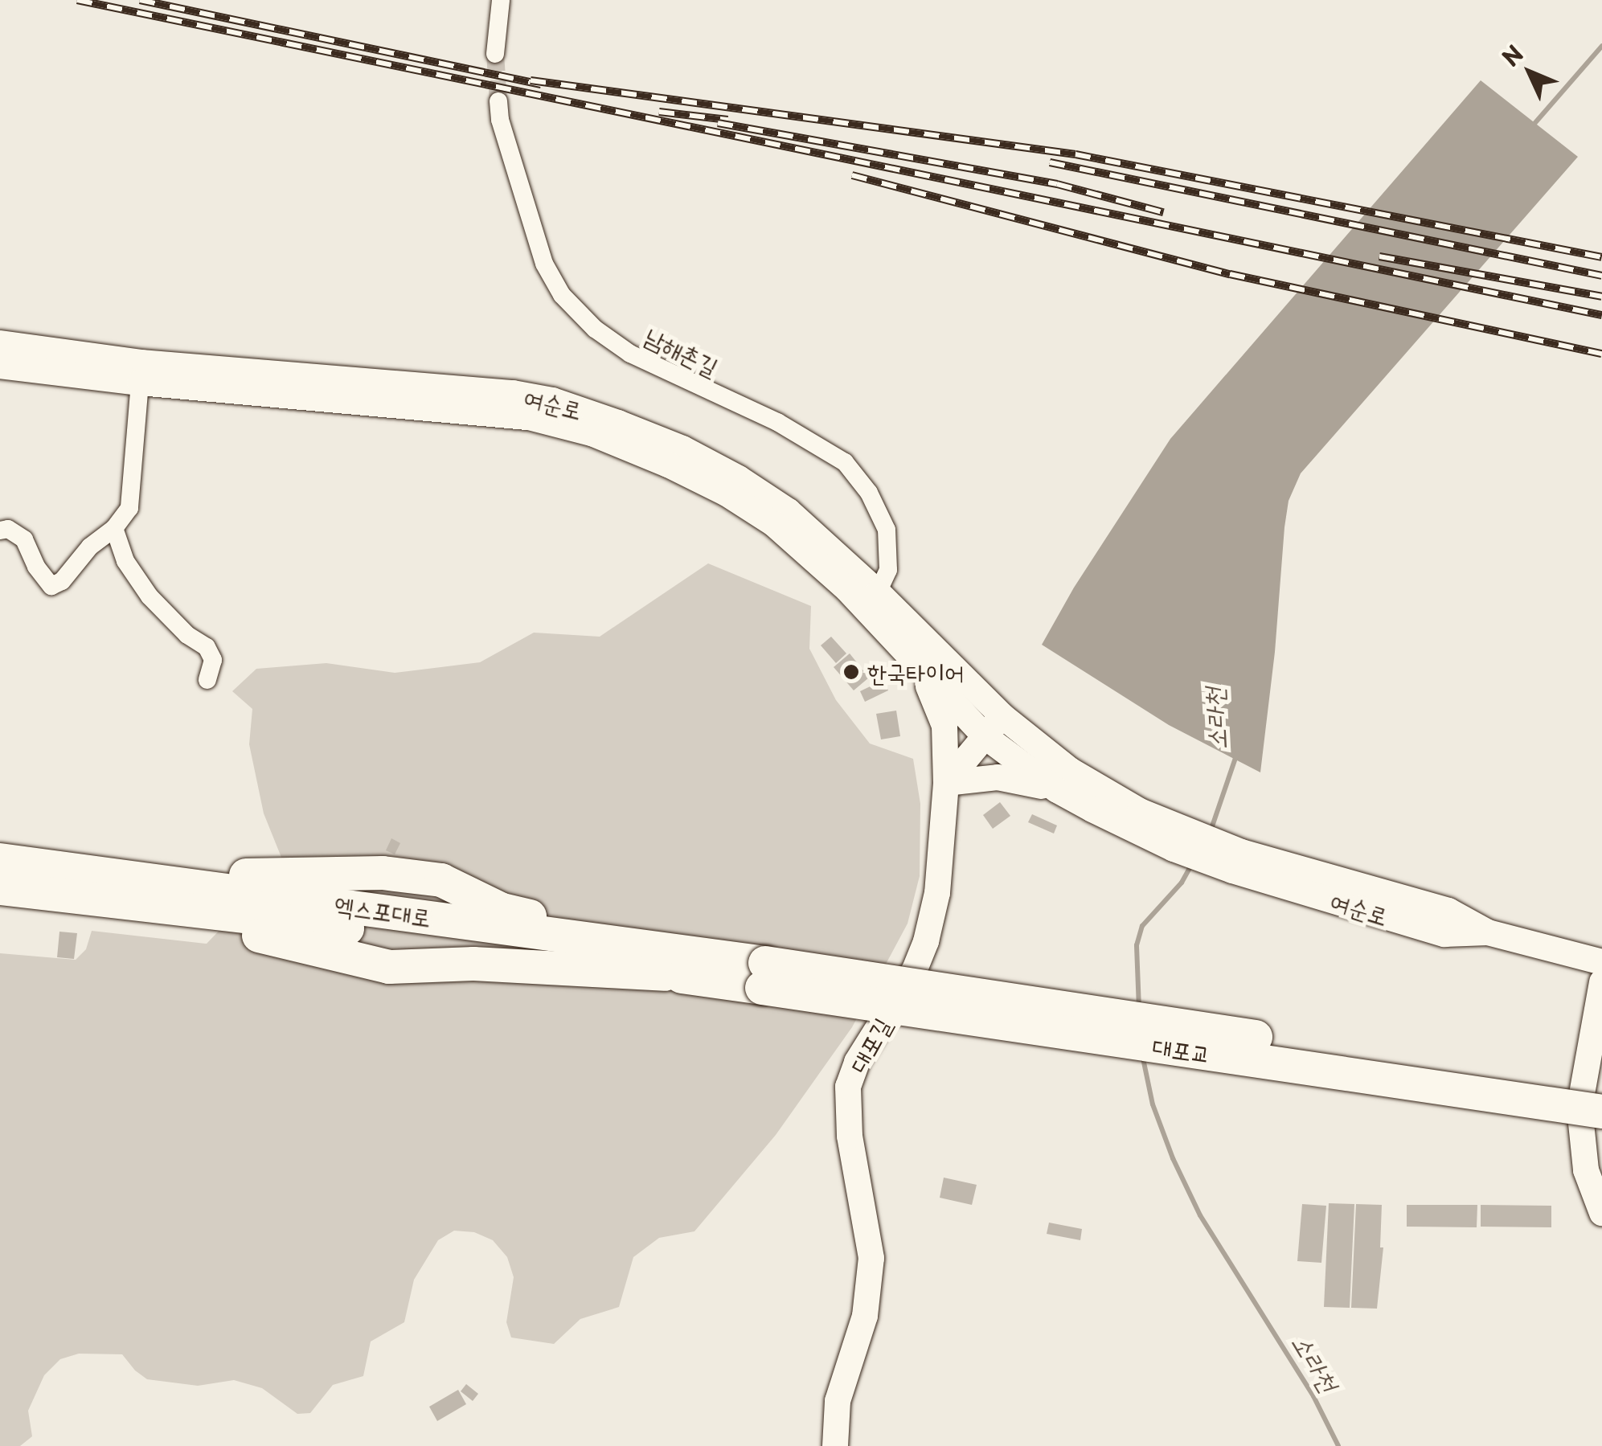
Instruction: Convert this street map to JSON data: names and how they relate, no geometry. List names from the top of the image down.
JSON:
{
  "streets": {
    "highway": ["엑스포대로", "대포교"],
    "street": ["남해촌길", "여순로", "대포길"]
  },
  "crossings": [
    ["남해촌길", "여순로"],
    ["여순로", "대포길"],
    ["엑스포대로", "대포교"]
  ],
  "water": ["소라천"],
  "places": ["한국타이어"],
  "north": "top left"
}
